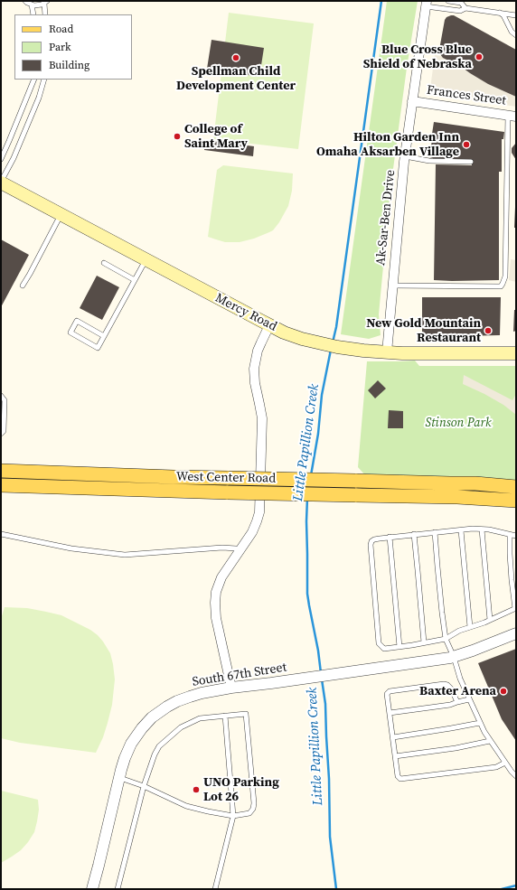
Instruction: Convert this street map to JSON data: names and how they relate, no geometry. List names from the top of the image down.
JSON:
{
  "streets": {
    "main road": ["Mercy Road", "West Center Road"],
    "street": ["Frances Street", "Ak-Sar-Ben Drive", "South 67th Street"]
  },
  "crossings": [
    ["Frances Street", "Ak-Sar-Ben Drive"],
    ["Ak-Sar-Ben Drive", "Mercy Road"]
  ],
  "water": ["Little Papillion Creek"],
  "parks": ["Stinson Park"],
  "places": [
    "Blue Cross Blue Shield of Nebraska",
    "Spellman Child Development Center",
    "College of Saint Mary",
    "Hilton Garden Inn Omaha Aksarben Village",
    "New Gold Mountain Restaurant",
    "Baxter Arena",
    "UNO Parking Lot 26"
  ],
  "legend": ["Road", "Park", "Building"]
}
